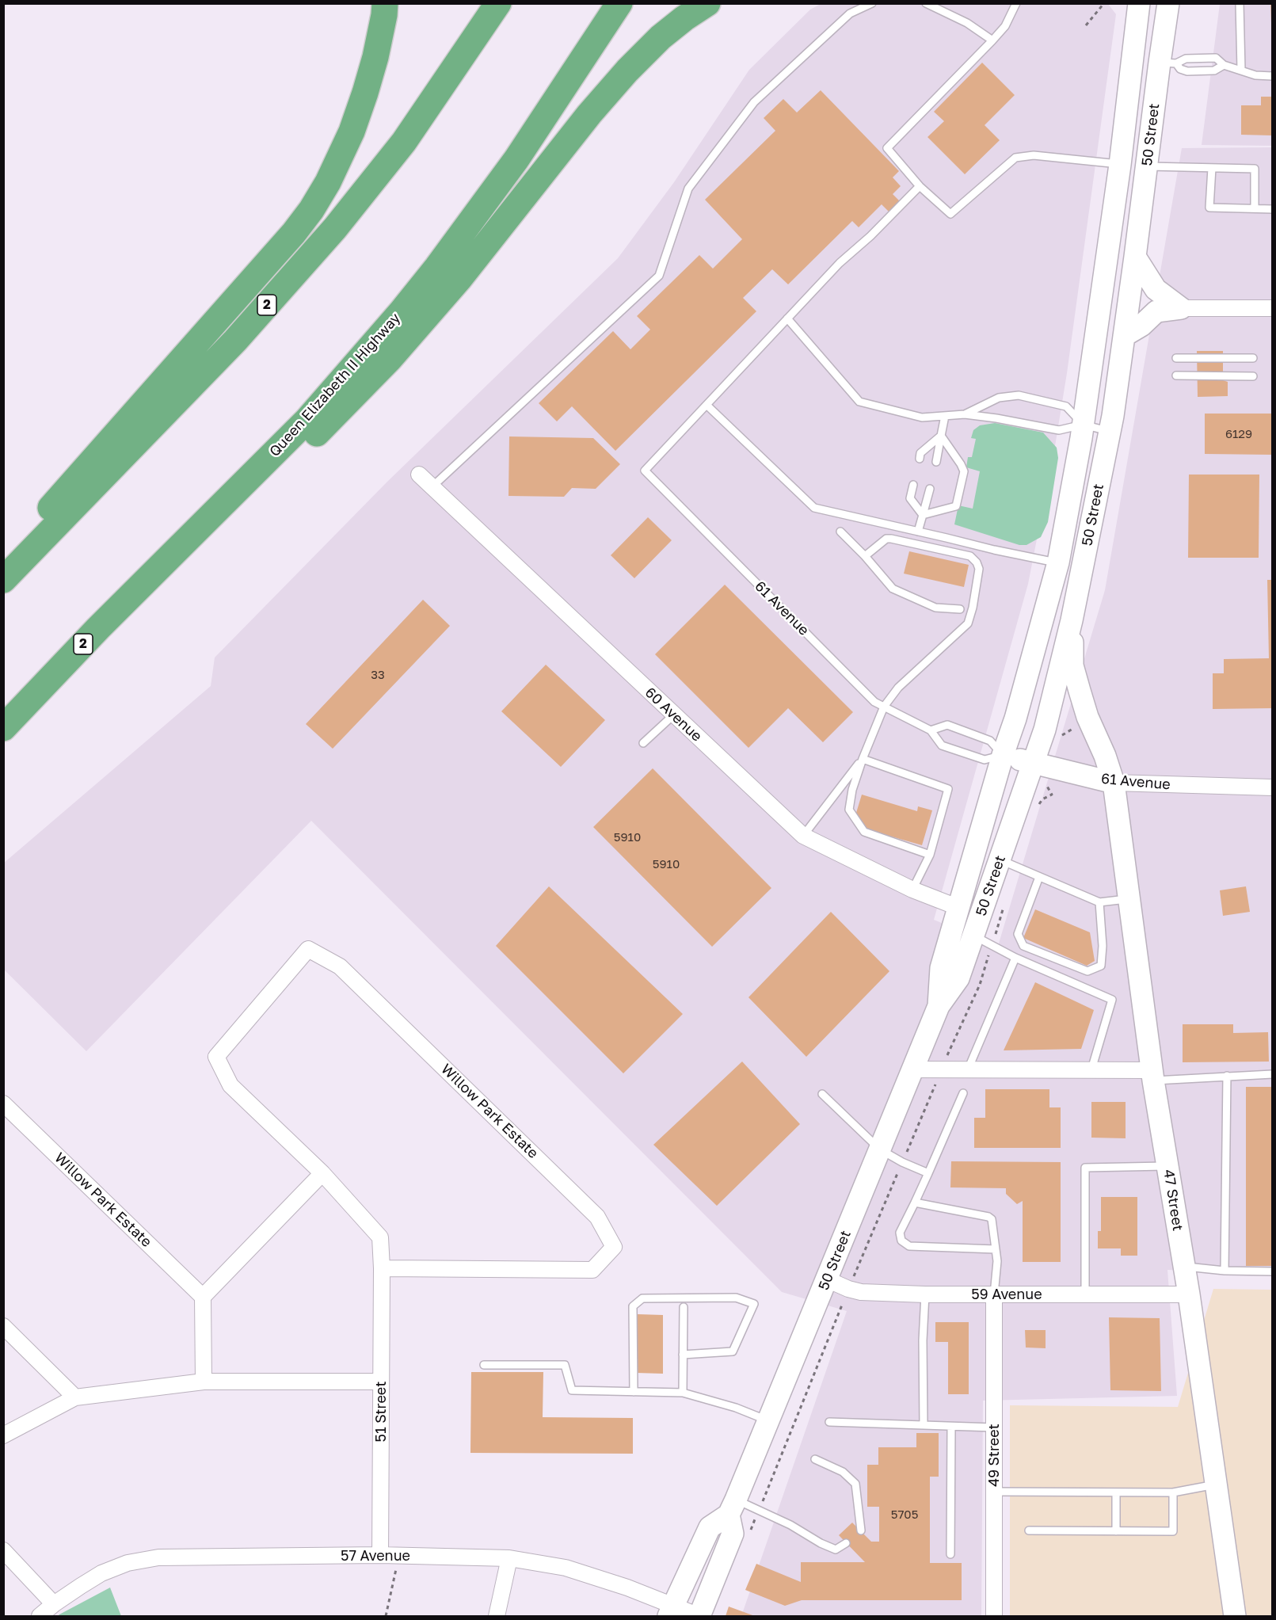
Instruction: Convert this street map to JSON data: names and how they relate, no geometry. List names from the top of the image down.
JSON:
{
  "streets": {
    "highway": ["2", "Queen Elizabeth II Highway"],
    "main road": ["50 Street", "61 Avenue", "47 Street"],
    "street": [
      "60 Avenue",
      "Willow Park Estate",
      "59 Avenue",
      "51 Street",
      "49 Street",
      "57 Avenue"
    ]
  },
  "crossings": [
    ["50 Street", "61 Avenue"],
    ["50 Street", "60 Avenue"],
    ["50 Street", "47 Street"],
    ["50 Street", "59 Avenue"],
    ["50 Street", "57 Avenue"],
    ["61 Avenue", "47 Street"],
    ["Willow Park Estate", "51 Street"],
    ["47 Street", "59 Avenue"],
    ["59 Avenue", "49 Street"],
    ["51 Street", "57 Avenue"]
  ],
  "house_numbers": [
    "6129",
    "33",
    "5910",
    "5910",
    "5705"
  ]
}
